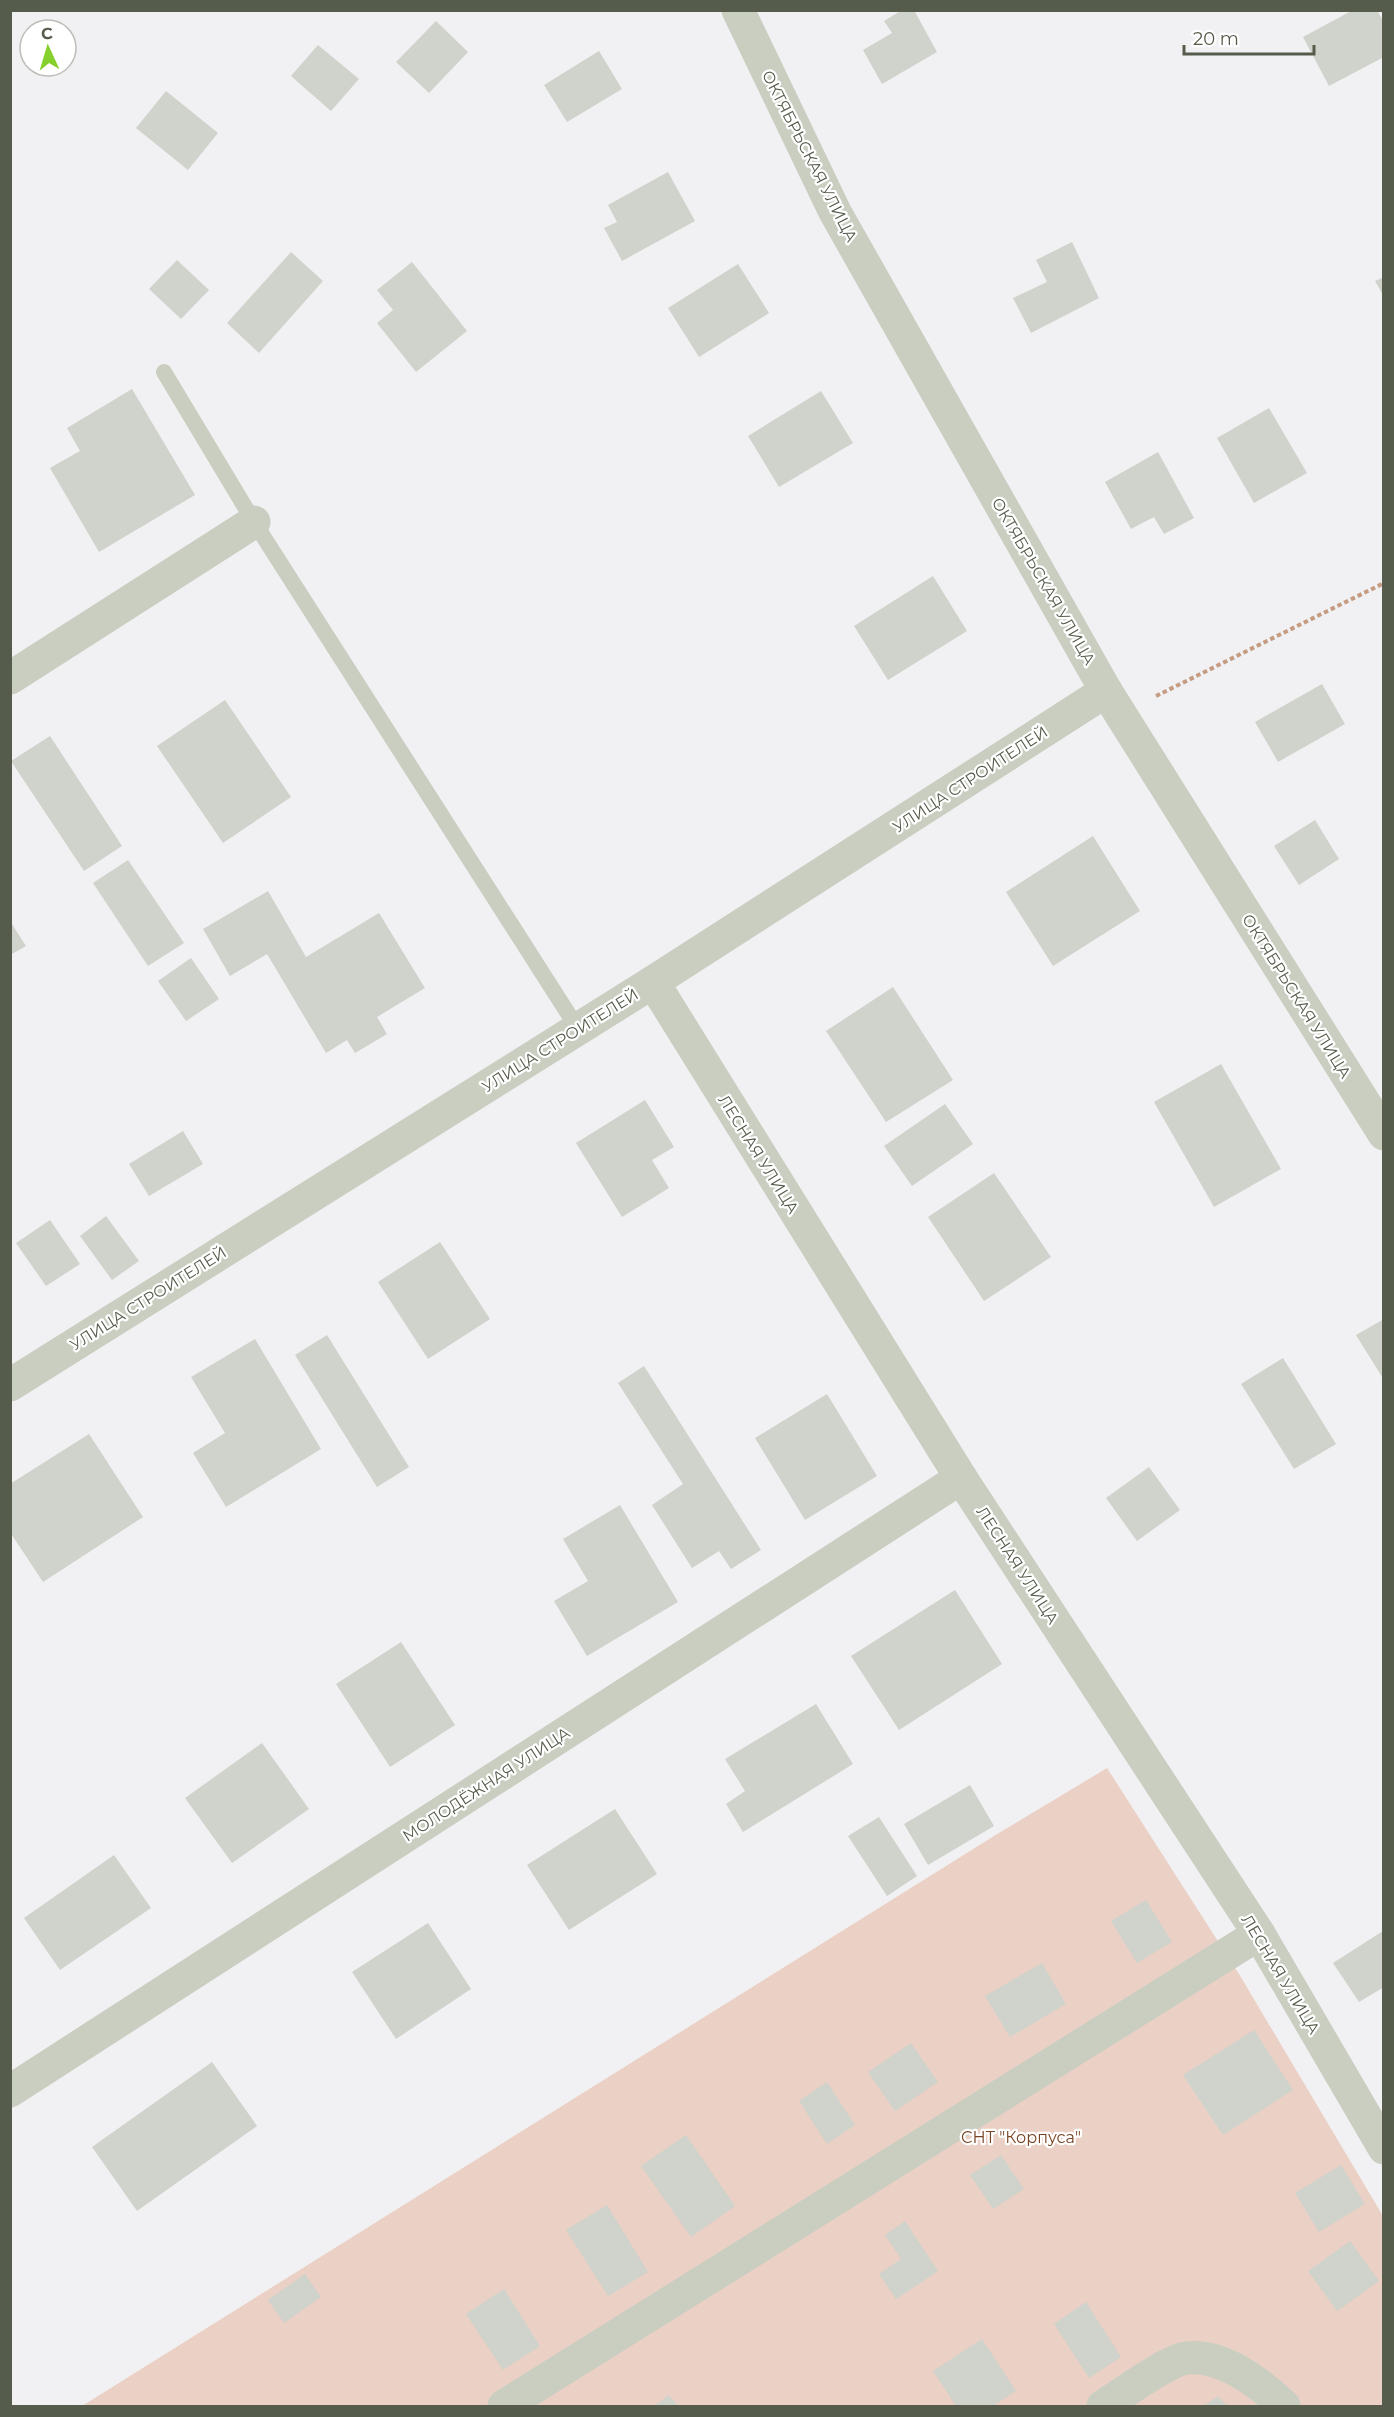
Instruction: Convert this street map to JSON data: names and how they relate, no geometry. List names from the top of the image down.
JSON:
{
  "streets": {
    "street": [
      "ОКТЯБРЬСКАЯ УЛИЦА",
      "УЛИЦА СТРОИТЕЛЕЙ",
      "ЛЕСНАЯ УЛИЦА",
      "МОЛОДЁЖНАЯ УЛИЦА"
    ]
  },
  "crossings": [
    ["ОКТЯБРЬСКАЯ УЛИЦА", "УЛИЦА СТРОИТЕЛЕЙ"],
    ["УЛИЦА СТРОИТЕЛЕЙ", "ЛЕСНАЯ УЛИЦА"],
    ["ЛЕСНАЯ УЛИЦА", "МОЛОДЁЖНАЯ УЛИЦА"]
  ],
  "parks": ["СНТ \"Корпуса\""],
  "scale_bar": "20 m",
  "north": "top"
}
